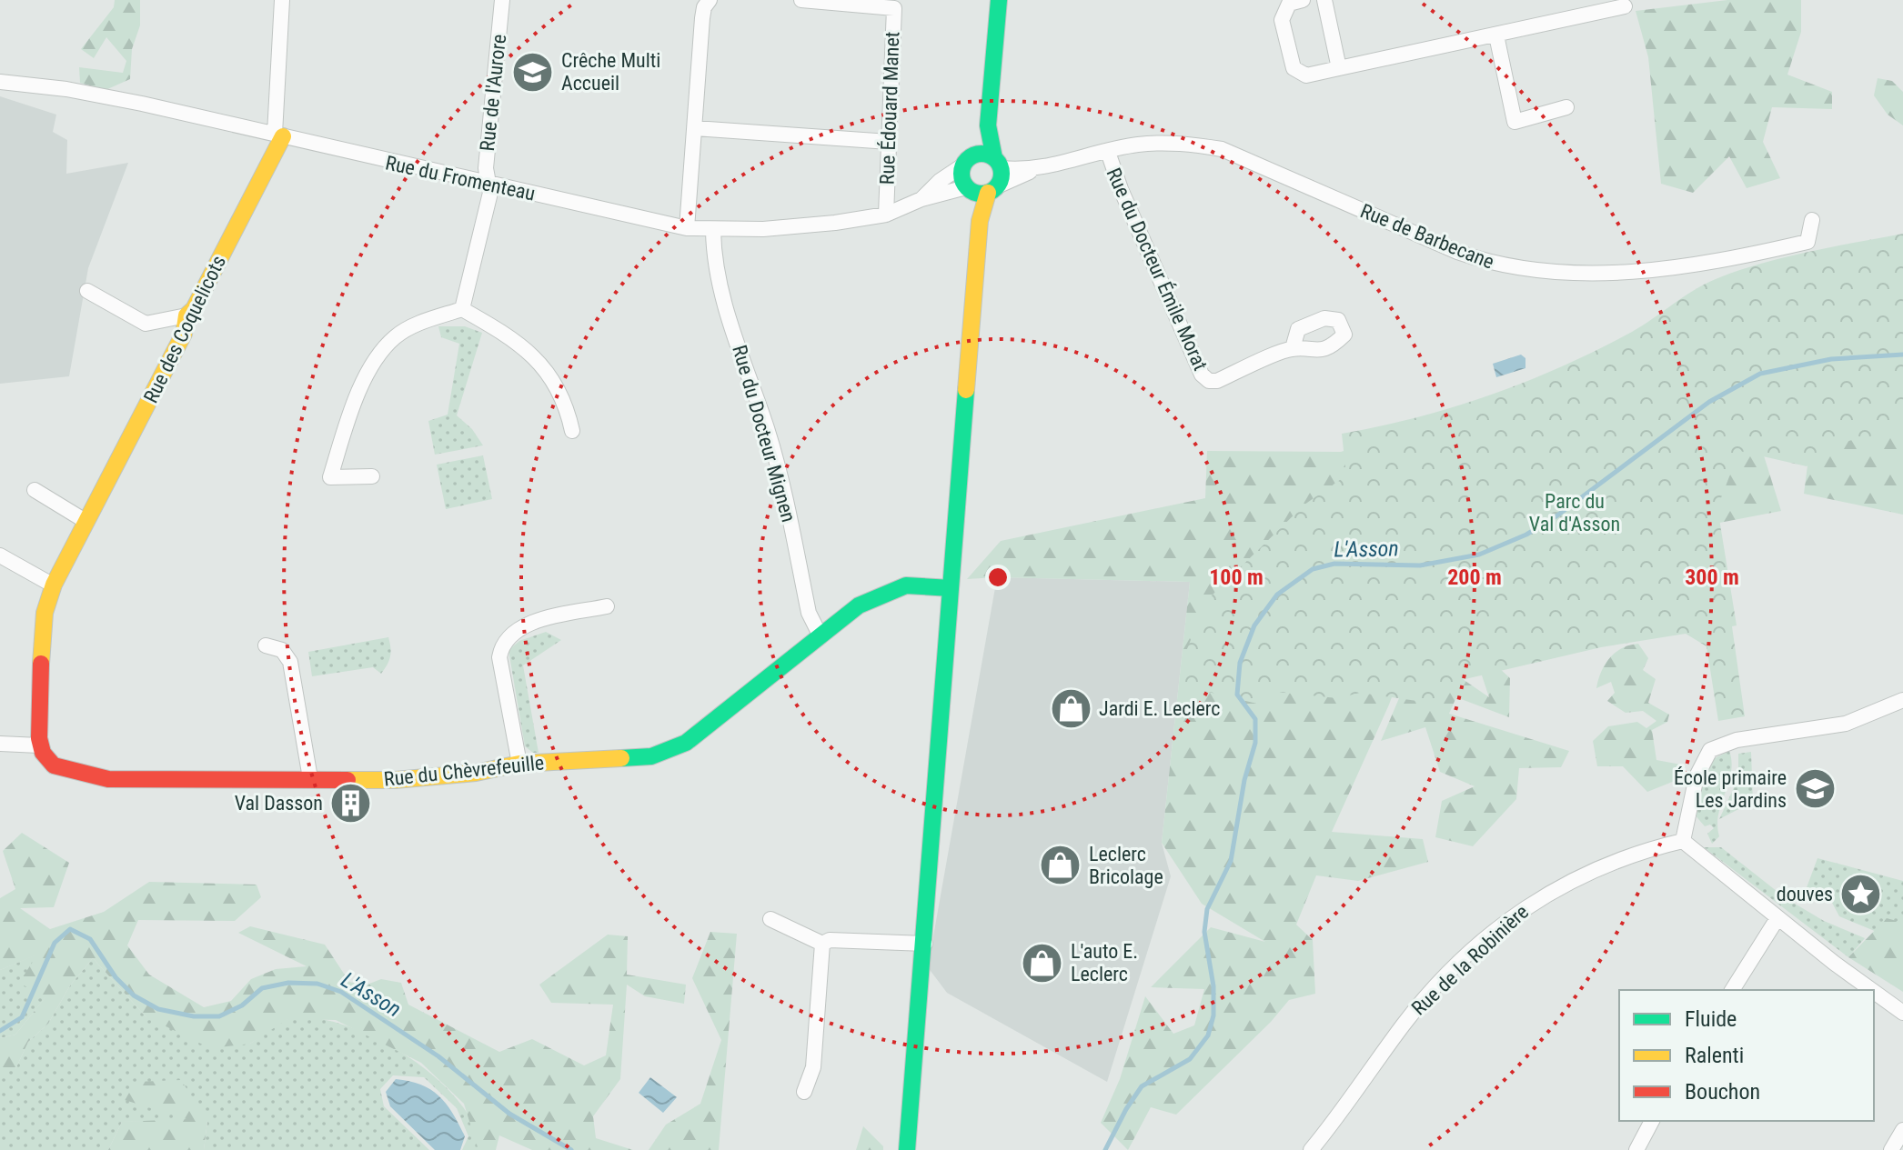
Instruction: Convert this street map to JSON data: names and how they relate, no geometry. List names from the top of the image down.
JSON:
{
  "streets": {
    "street": [
      "Rue de l'Aurore",
      "Rue Édouard Manet",
      "Rue du Fromenteau",
      "Rue de Barbecane",
      "Rue du Docteur Émile Morat",
      "Rue des Coquelicots",
      "Rue du Docteur Mignen",
      "Rue du Chèvrefeuille",
      "Rue de la Robinière"
    ]
  },
  "crossings": [
    ["Rue de l'Aurore", "Rue du Fromenteau"],
    ["Rue Édouard Manet", "Rue du Fromenteau"],
    ["Rue du Fromenteau", "Rue de Barbecane"],
    ["Rue du Fromenteau", "Rue des Coquelicots"],
    ["Rue du Fromenteau", "Rue du Docteur Mignen"],
    ["Rue de Barbecane", "Rue du Docteur Émile Morat"],
    ["Rue des Coquelicots", "Rue du Chèvrefeuille"],
    ["Rue du Docteur Mignen", "Rue du Chèvrefeuille"]
  ],
  "water": ["L'Asson"],
  "parks": ["Parc du Val d'Asson"],
  "places": {
    "school or university": ["Crêche Multi Accueil", "École primaire Les Jardins"],
    "shop": ["Jardi E. Leclerc", "Leclerc Bricolage", "L'auto E. Leclerc"],
    "building": ["Val Dasson"],
    "place": ["douves"]
  },
  "legend": ["Fluide", "Ralenti", "Bouchon"],
  "rings": ["100 m", "200 m", "300 m"]
}
